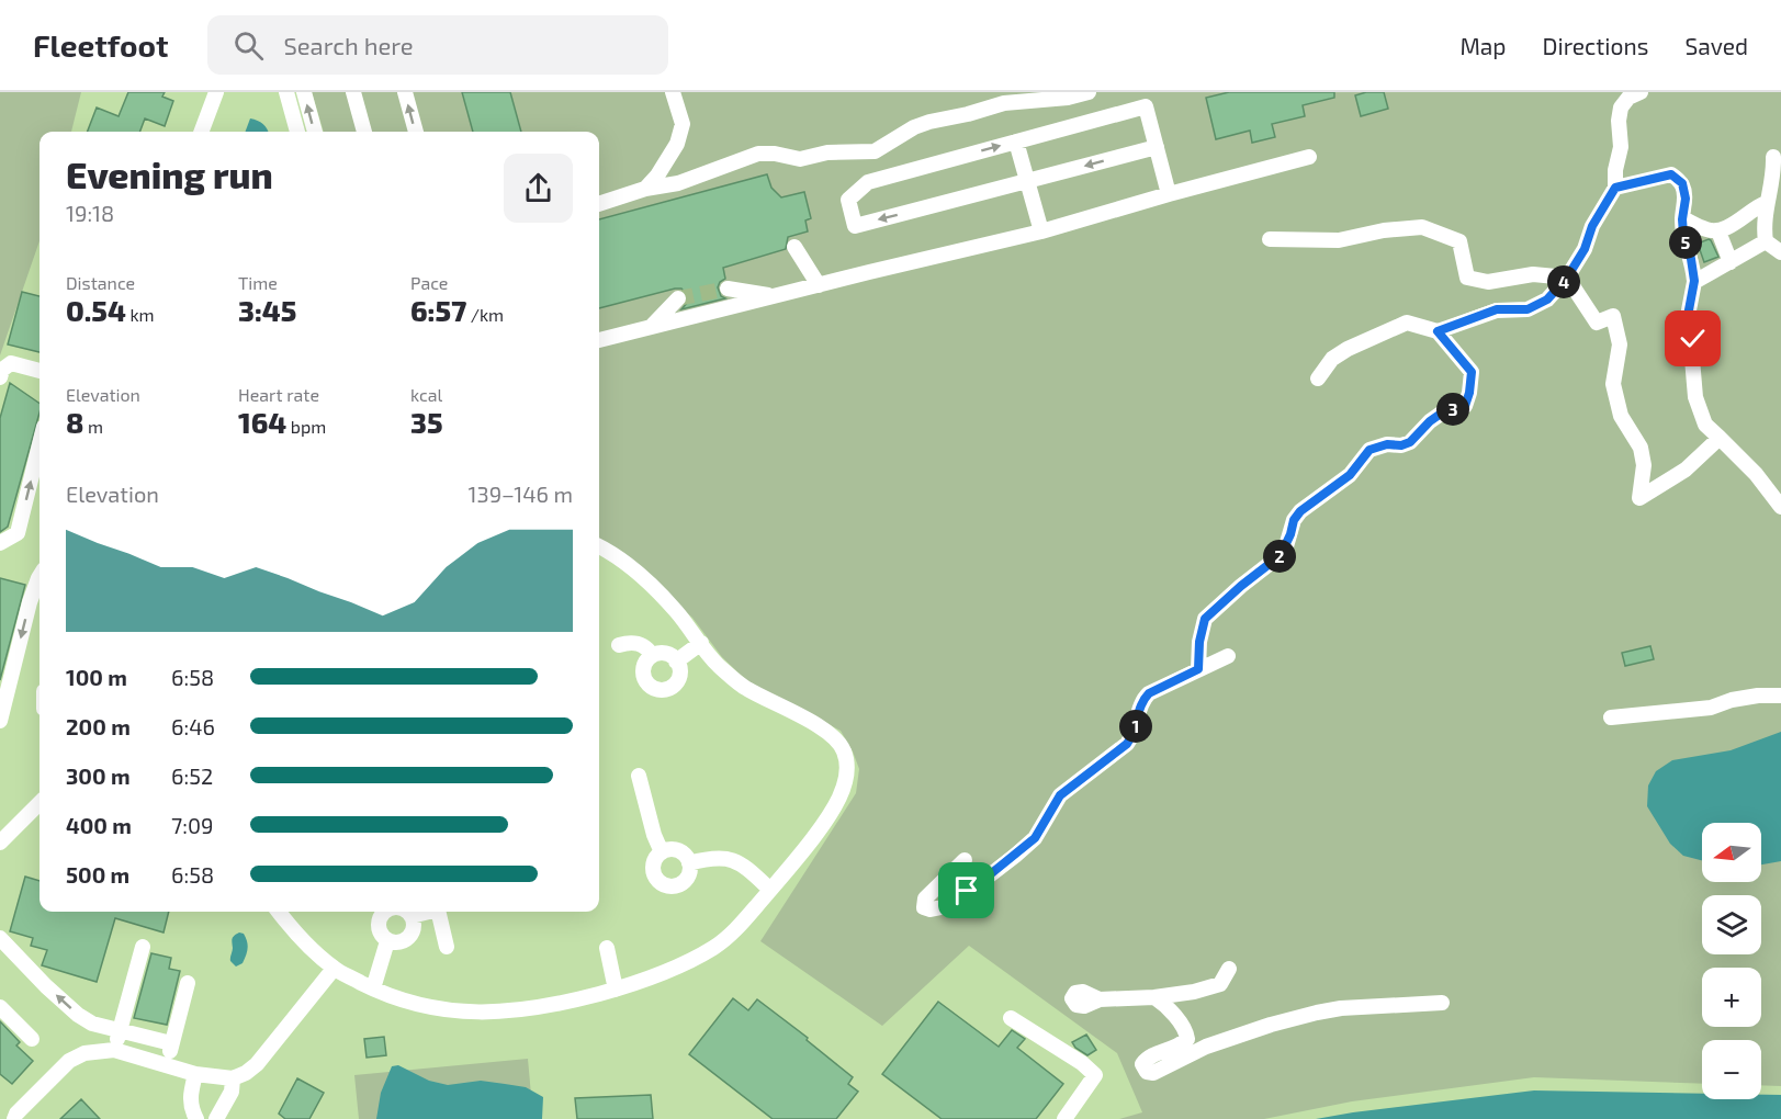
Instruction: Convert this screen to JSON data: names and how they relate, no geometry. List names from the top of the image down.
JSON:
{
  "north": "left",
  "page": {
    "header": "Fleetfoot",
    "search": "Search here",
    "nav": ["Map", "Directions", "Saved"],
    "heading": ["Evening run", "19:18"],
    "pins": [
      "5",
      "4",
      "3",
      "2",
      "1"
    ],
    "stats": [
      ["Distance", "0.54 km"],
      ["Time", "3:45"],
      ["Pace", "6:57 /km"],
      ["Elevation", "8 m"],
      ["Heart rate", "164 bpm"],
      ["kcal", "35"]
    ],
    "chart": ["Elevation", "139–146 m"],
    "list": [
      {
        "name": "100 m",
        "note": "6:58"
      },
      {
        "name": "200 m",
        "note": "6:46"
      },
      {
        "name": "300 m",
        "note": "6:52"
      },
      {
        "name": "400 m",
        "note": "7:09"
      },
      {
        "name": "500 m",
        "note": "6:58"
      }
    ],
    "map_buttons": ["+", "−"]
  }
}
